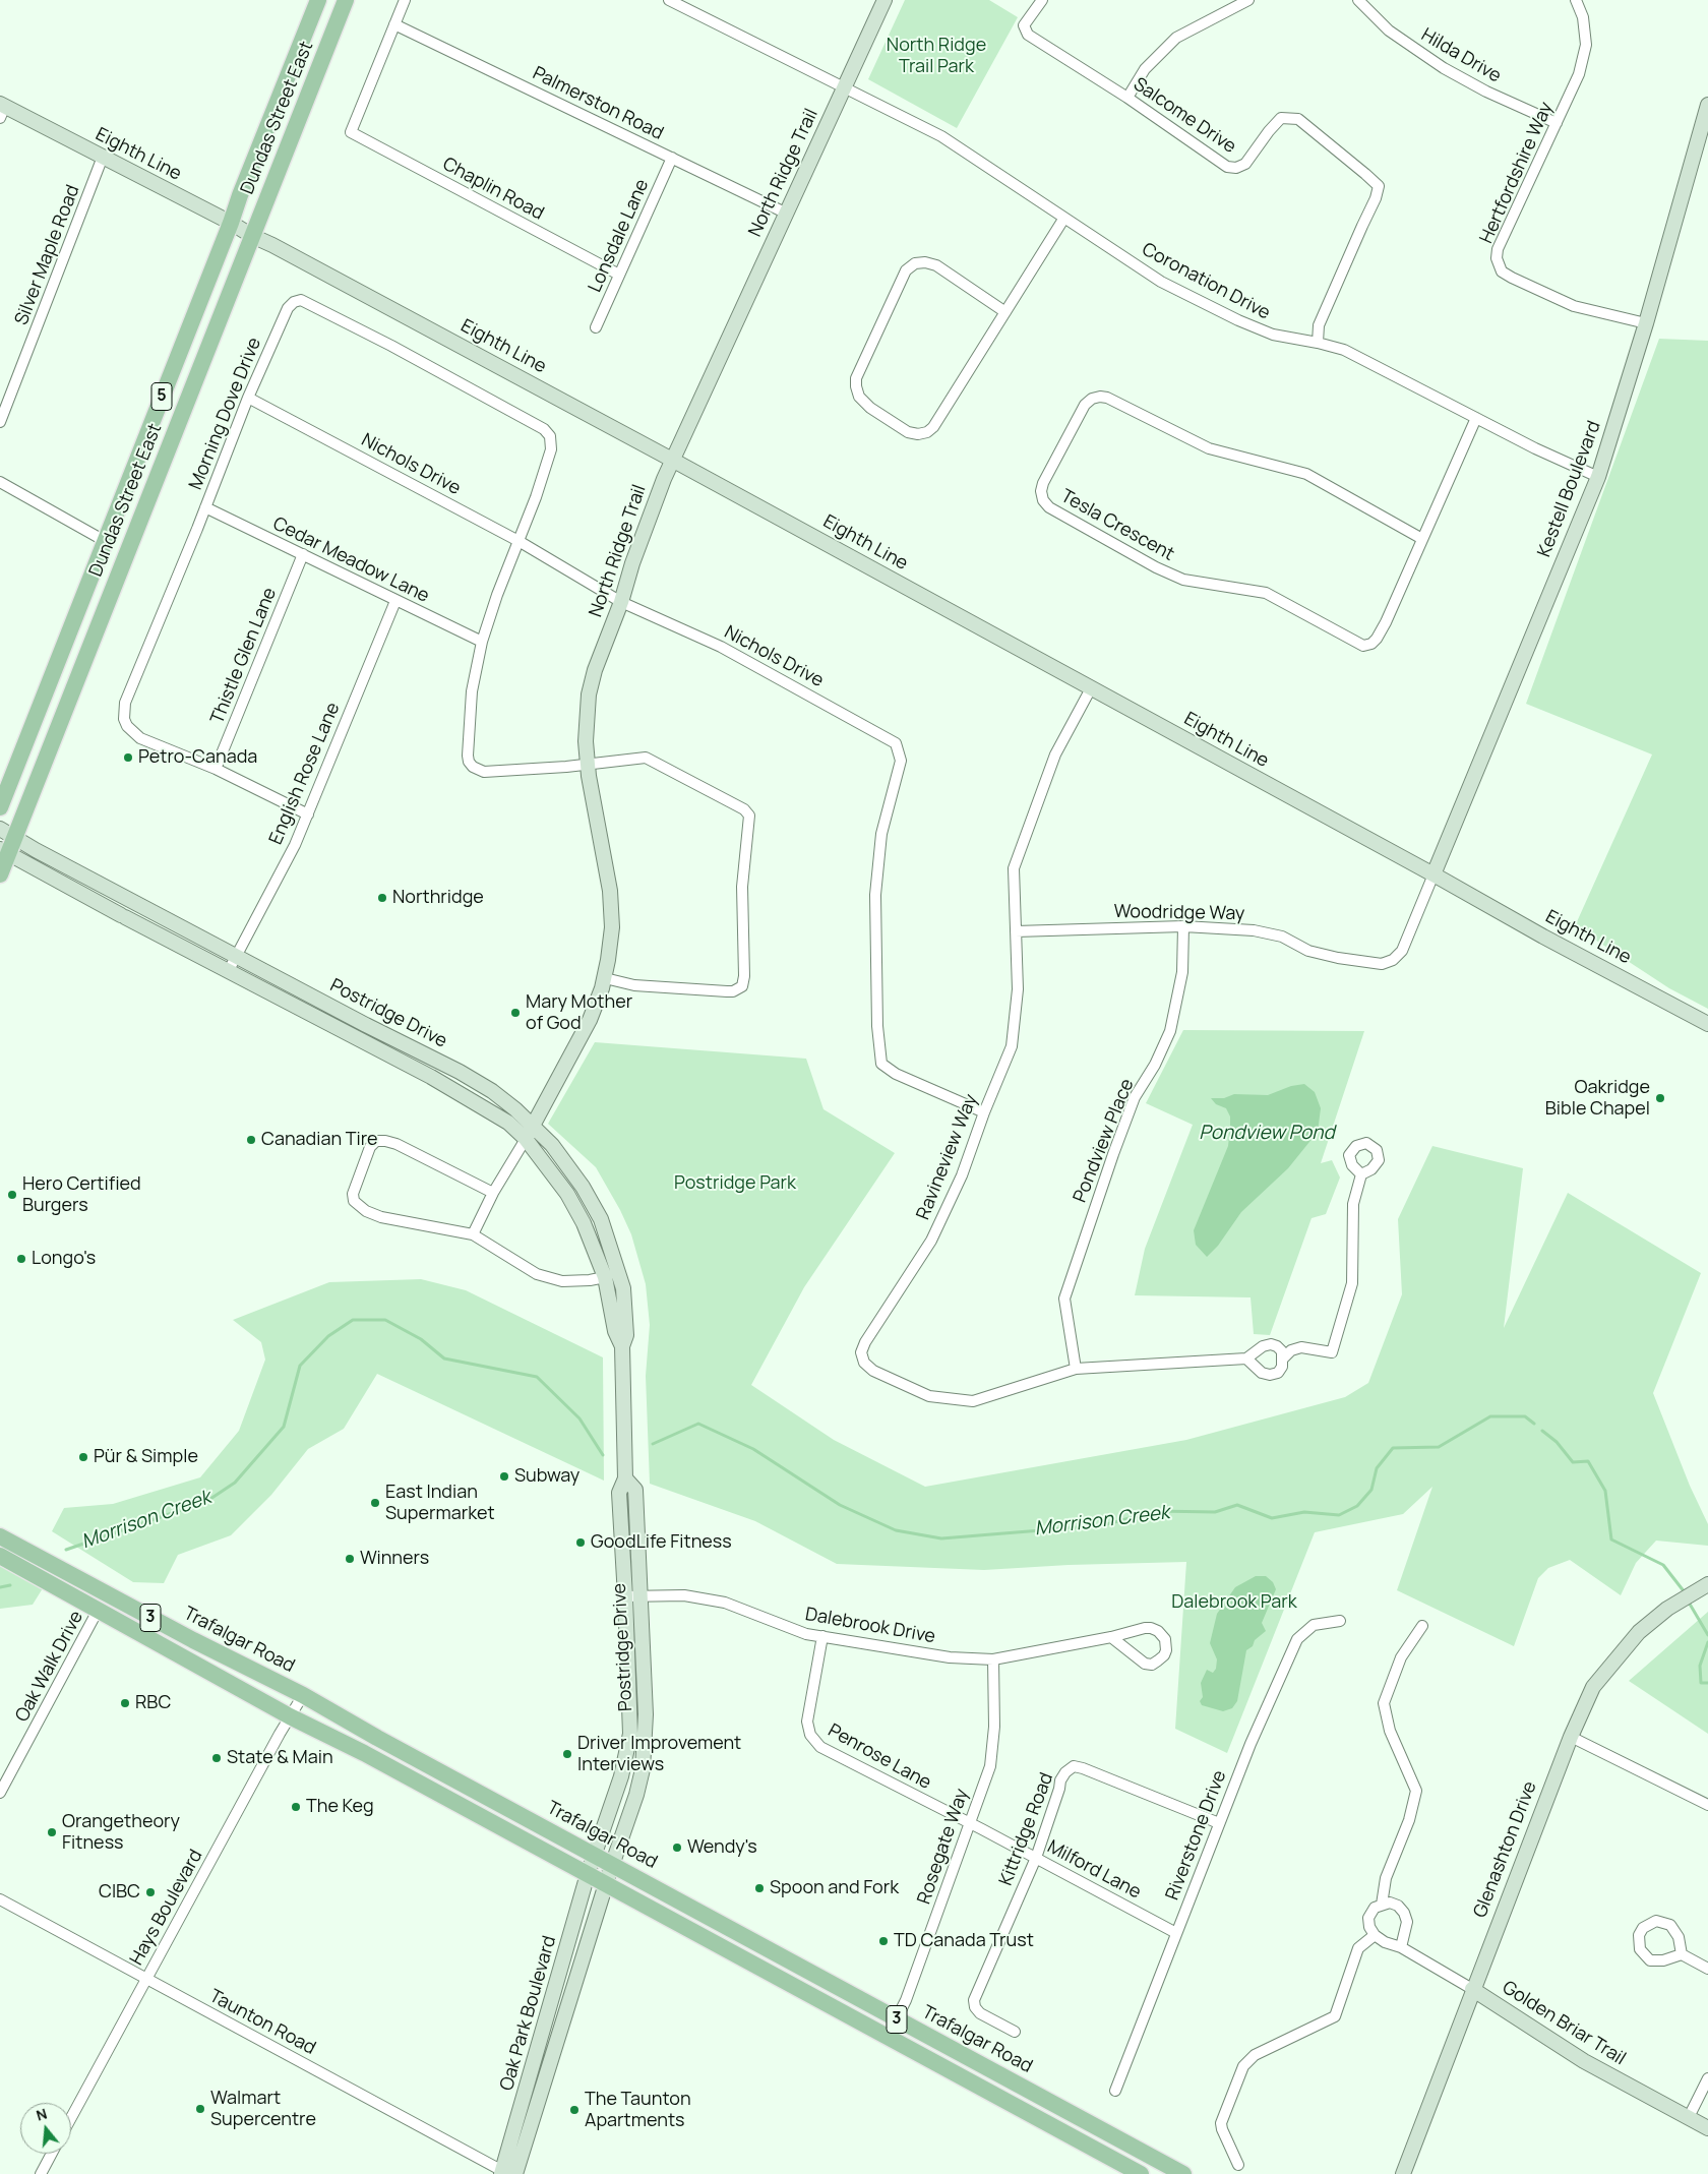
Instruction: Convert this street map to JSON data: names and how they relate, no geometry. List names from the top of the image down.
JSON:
{
  "streets": {
    "main road": [
      "Dundas Street East",
      "5",
      "3",
      "Trafalgar Road"
    ],
    "street": [
      "Hilda Drive",
      "Palmerston Road",
      "Salcome Drive",
      "Eighth Line",
      "North Ridge Trail",
      "Hertfordshire Way",
      "Chaplin Road",
      "Lonsdale Lane",
      "Silver Maple Road",
      "Coronation Drive",
      "Morning Dove Drive",
      "Nichols Drive",
      "Kestell Boulevard",
      "Tesla Crescent",
      "Cedar Meadow Lane",
      "Thistle Glen Lane",
      "English Rose Lane",
      "Woodridge Way",
      "Postridge Drive",
      "Pondview Place",
      "Ravineview Way",
      "Dalebrook Drive",
      "Oak Walk Drive",
      "Penrose Lane",
      "Kittridge Road",
      "Riverstone Drive",
      "Rosegate Way",
      "Glenashton Drive",
      "Milford Lane",
      "Hays Boulevard",
      "Oak Park Boulevard",
      "Taunton Road",
      "Golden Briar Trail"
    ]
  },
  "crossings": [
    ["Hilda Drive", "Hertfordshire Way"],
    ["Palmerston Road", "North Ridge Trail"],
    ["Palmerston Road", "Chaplin Road"],
    ["Palmerston Road", "Lonsdale Lane"],
    ["Salcome Drive", "Coronation Drive"],
    ["Dundas Street East", "Eighth Line"],
    ["Dundas Street East", "Postridge Drive"],
    ["Eighth Line", "North Ridge Trail"],
    ["Eighth Line", "Silver Maple Road"],
    ["Eighth Line", "Kestell Boulevard"],
    ["Eighth Line", "Woodridge Way"],
    ["Eighth Line", "Ravineview Way"],
    ["North Ridge Trail", "Coronation Drive"],
    ["North Ridge Trail", "Nichols Drive"],
    ["North Ridge Trail", "Postridge Drive"],
    ["Hertfordshire Way", "Kestell Boulevard"],
    ["Chaplin Road", "Lonsdale Lane"],
    ["Coronation Drive", "Kestell Boulevard"],
    ["Coronation Drive", "Tesla Crescent"],
    ["Morning Dove Drive", "Nichols Drive"],
    ["Morning Dove Drive", "Cedar Meadow Lane"],
    ["Morning Dove Drive", "Thistle Glen Lane"],
    ["Morning Dove Drive", "English Rose Lane"],
    ["Nichols Drive", "Ravineview Way"],
    ["Kestell Boulevard", "Woodridge Way"],
    ["Cedar Meadow Lane", "Thistle Glen Lane"],
    ["Cedar Meadow Lane", "English Rose Lane"],
    ["English Rose Lane", "Postridge Drive"],
    ["Woodridge Way", "Pondview Place"],
    ["Woodridge Way", "Ravineview Way"],
    ["Postridge Drive", "Dalebrook Drive"],
    ["Postridge Drive", "Trafalgar Road"],
    ["Postridge Drive", "Oak Park Boulevard"],
    ["Pondview Place", "Ravineview Way"],
    ["Dalebrook Drive", "Penrose Lane"],
    ["Dalebrook Drive", "Rosegate Way"],
    ["Trafalgar Road", "Oak Walk Drive"],
    ["Trafalgar Road", "Rosegate Way"],
    ["Trafalgar Road", "Hays Boulevard"],
    ["Trafalgar Road", "Oak Park Boulevard"],
    ["Penrose Lane", "Rosegate Way"],
    ["Penrose Lane", "Milford Lane"],
    ["Kittridge Road", "Riverstone Drive"],
    ["Kittridge Road", "Milford Lane"],
    ["Riverstone Drive", "Milford Lane"],
    ["Rosegate Way", "Milford Lane"],
    ["Glenashton Drive", "Golden Briar Trail"],
    ["Hays Boulevard", "Taunton Road"],
    ["Oak Park Boulevard", "Taunton Road"]
  ],
  "water": ["Pondview Pond", "Morrison Creek"],
  "parks": ["North Ridge Trail Park", "Postridge Park", "Dalebrook Park"],
  "places": [
    "Petro-Canada",
    "Northridge",
    "Mary Mother of God",
    "Oakridge Bible Chapel",
    "Canadian Tire",
    "Hero Certified Burgers",
    "Longo's",
    "Pür & Simple",
    "Subway",
    "East Indian Supermarket",
    "GoodLife Fitness",
    "Winners",
    "RBC",
    "Driver Improvement Interviews",
    "State & Main",
    "The Keg",
    "Orangetheory Fitness",
    "Wendy's",
    "Spoon and Fork",
    "CIBC",
    "TD Canada Trust",
    "Walmart Supercentre",
    "The Taunton Apartments"
  ],
  "north": "top"
}
